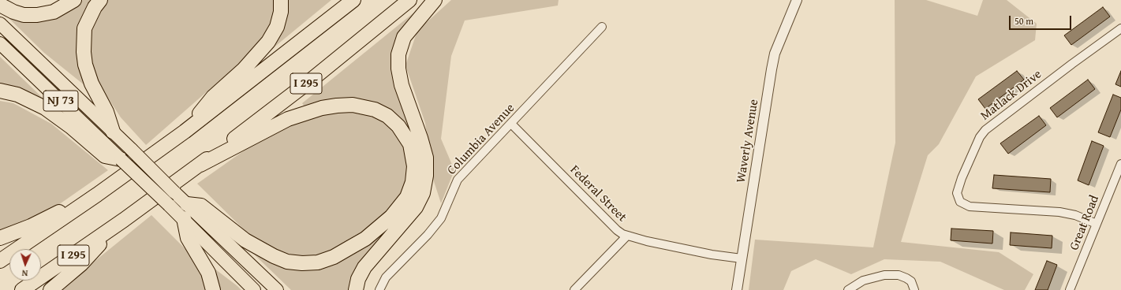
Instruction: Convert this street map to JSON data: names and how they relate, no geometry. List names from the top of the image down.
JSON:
{
  "streets": {
    "highway": ["I 295", "NJ 73"],
    "street": [
      "Matlack Drive",
      "Columbia Avenue",
      "Waverly Avenue",
      "Federal Street",
      "Great Road"
    ]
  },
  "crossings": [
    ["Matlack Drive", "Great Road"],
    ["Columbia Avenue", "Federal Street"],
    ["Waverly Avenue", "Federal Street"]
  ],
  "scale_bar": "50 m",
  "north": "bottom"
}
